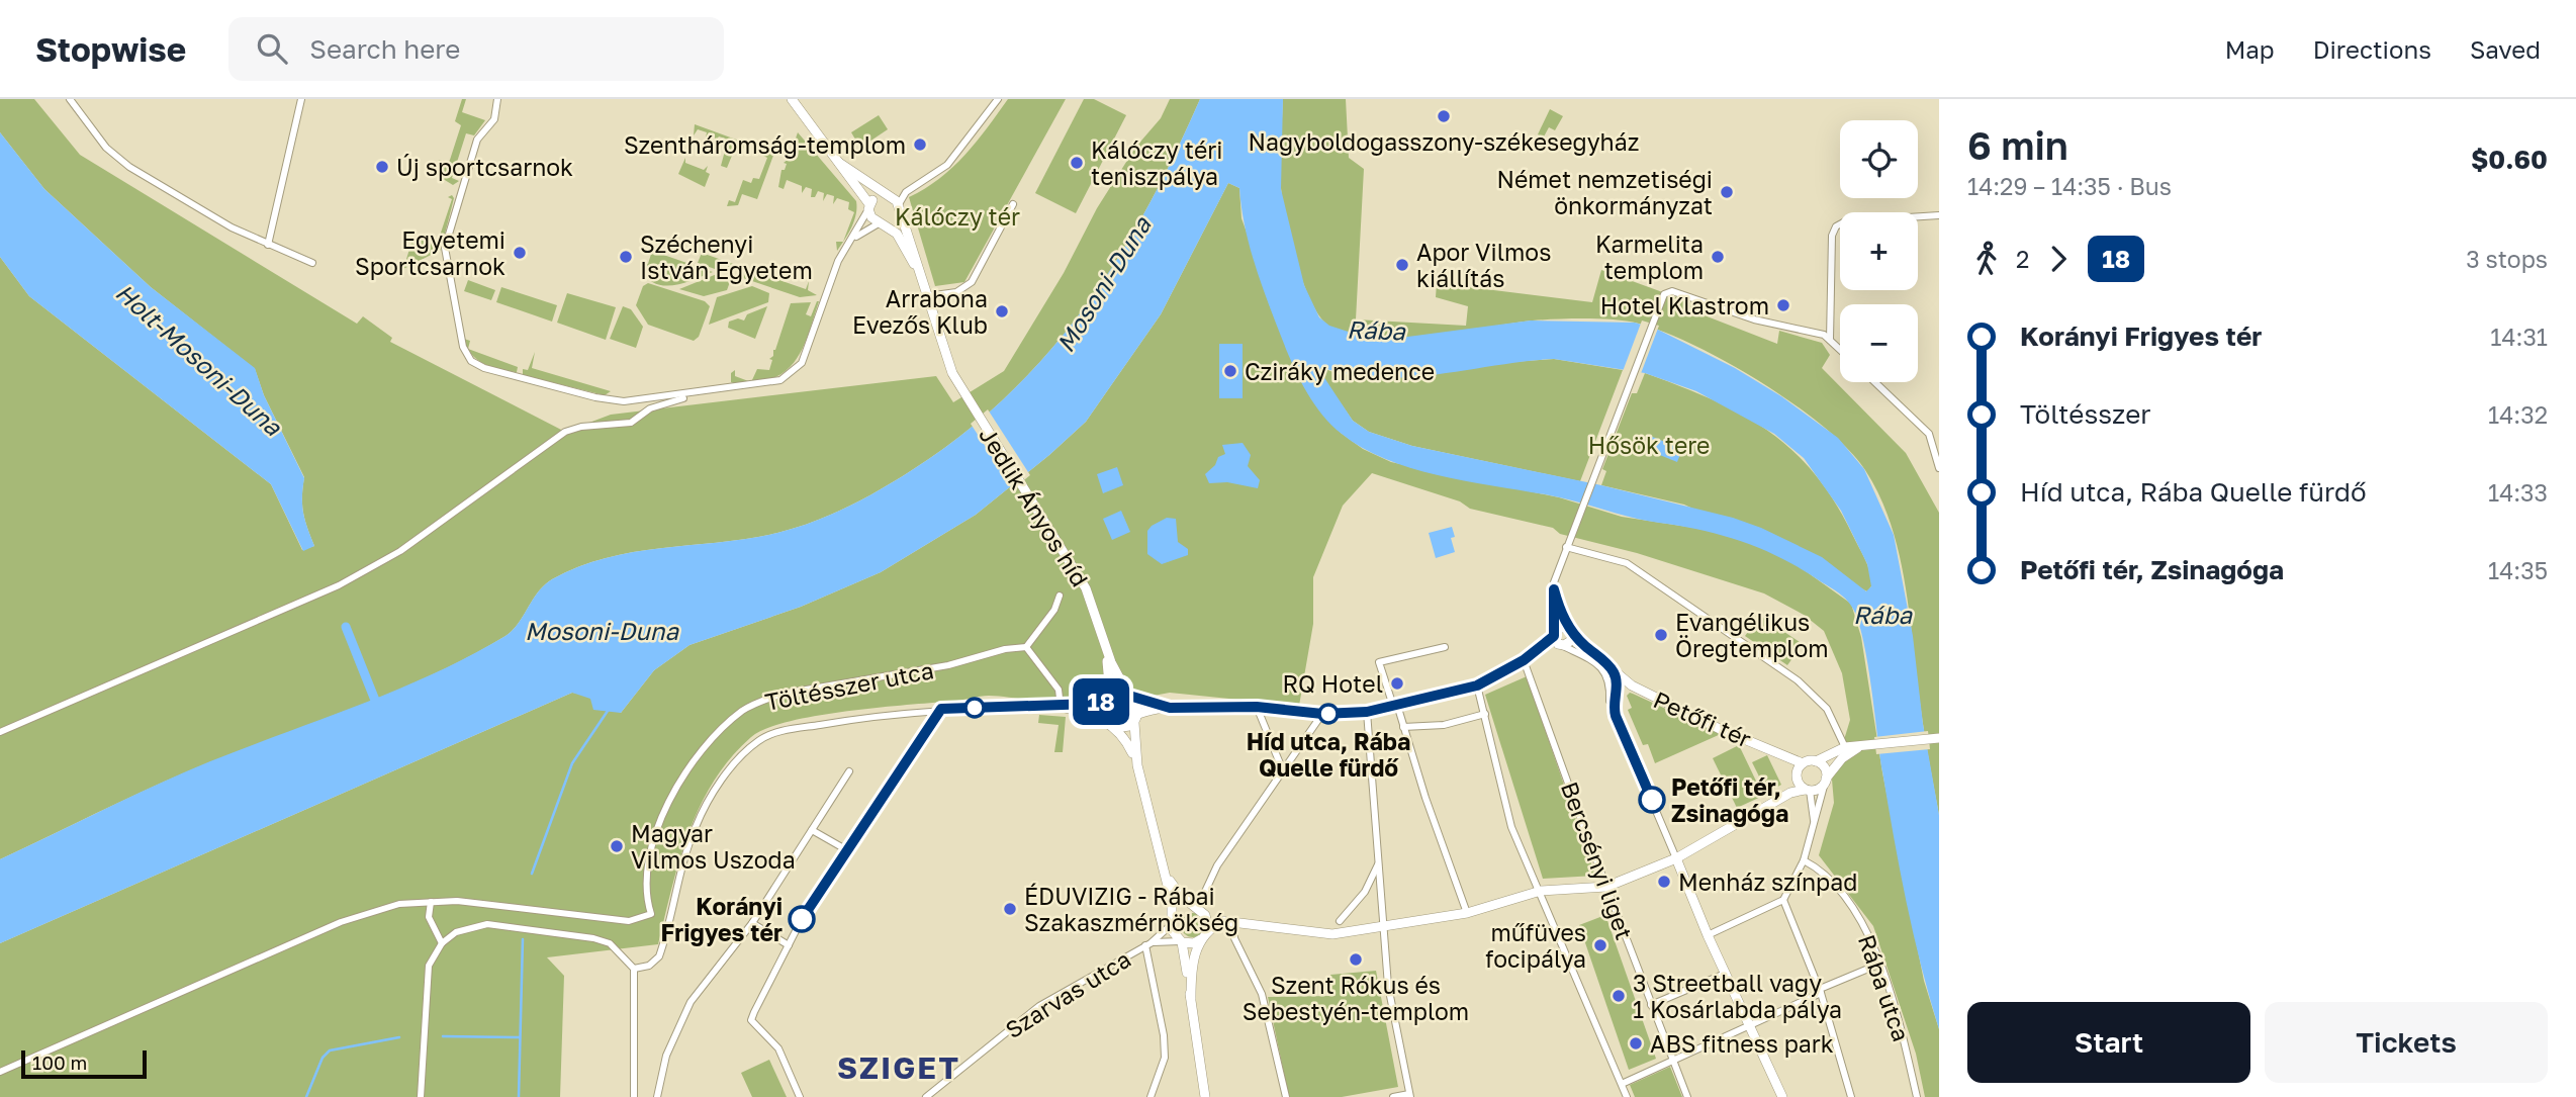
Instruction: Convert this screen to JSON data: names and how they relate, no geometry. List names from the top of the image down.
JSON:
{
  "streets": {
    "street": [
      "Jedlik Ányos híd",
      "Töltésszer utca",
      "Petőfi tér",
      "Bercsényi liget",
      "Rába utca",
      "Szarvas utca"
    ]
  },
  "districts": ["SZIGET"],
  "water": ["Mosoni-Duna", "Rába", "Holt-Mosoni-Duna"],
  "parks": ["Kálóczy tér", "Hősök tere"],
  "places": [
    "Nagyboldogasszony-székesegyház",
    "Szentháromság-templom",
    "Kálóczy téri teniszpálya",
    "Új sportcsarnok",
    "Német nemzetiségi önkormányzat",
    "Egyetemi Sportcsarnok",
    "Széchenyi István Egyetem",
    "Karmelita templom",
    "Apor Vilmos kiállítás",
    "Hotel Klastrom",
    "Arrabona Evezős Klub",
    "Cziráky medence",
    "Evangélikus Öregtemplom",
    "RQ Hotel",
    "Híd utca, Rába Quelle fürdő",
    "Petőfi tér, Zsinagóga",
    "Magyar Vilmos Uszoda",
    "Menház színpad",
    "ÉDUVIZIG - Rábai Szakaszmérnökség",
    "Korányi Frigyes tér",
    "műfüves focipálya",
    "Szent Rókus és Sebestyén-templom",
    "3 Streetball vagy 1 Kosárlabda pálya",
    "ABS fitness park"
  ],
  "lines": ["bus line 18"],
  "scale_bar": "100 m",
  "page": {
    "header": "Stopwise",
    "search": "Search here",
    "nav": ["Map", "Directions", "Saved"],
    "on_map": "18",
    "heading": ["6 min", "14:29 – 14:35 · Bus", "$0.60"],
    "map_buttons": ["+", "−"],
    "legs": ["2", "18", "3 stops"],
    "list": [
      {
        "name": "Korányi Frigyes tér",
        "value": "14:31"
      },
      {
        "name": "Töltésszer",
        "value": "14:32"
      },
      {
        "name": "Híd utca, Rába Quelle fürdő",
        "value": "14:33"
      },
      {
        "name": "Petőfi tér, Zsinagóga",
        "value": "14:35"
      }
    ],
    "buttons": ["Start", "Tickets"],
    "scale": "100 m"
  }
}
